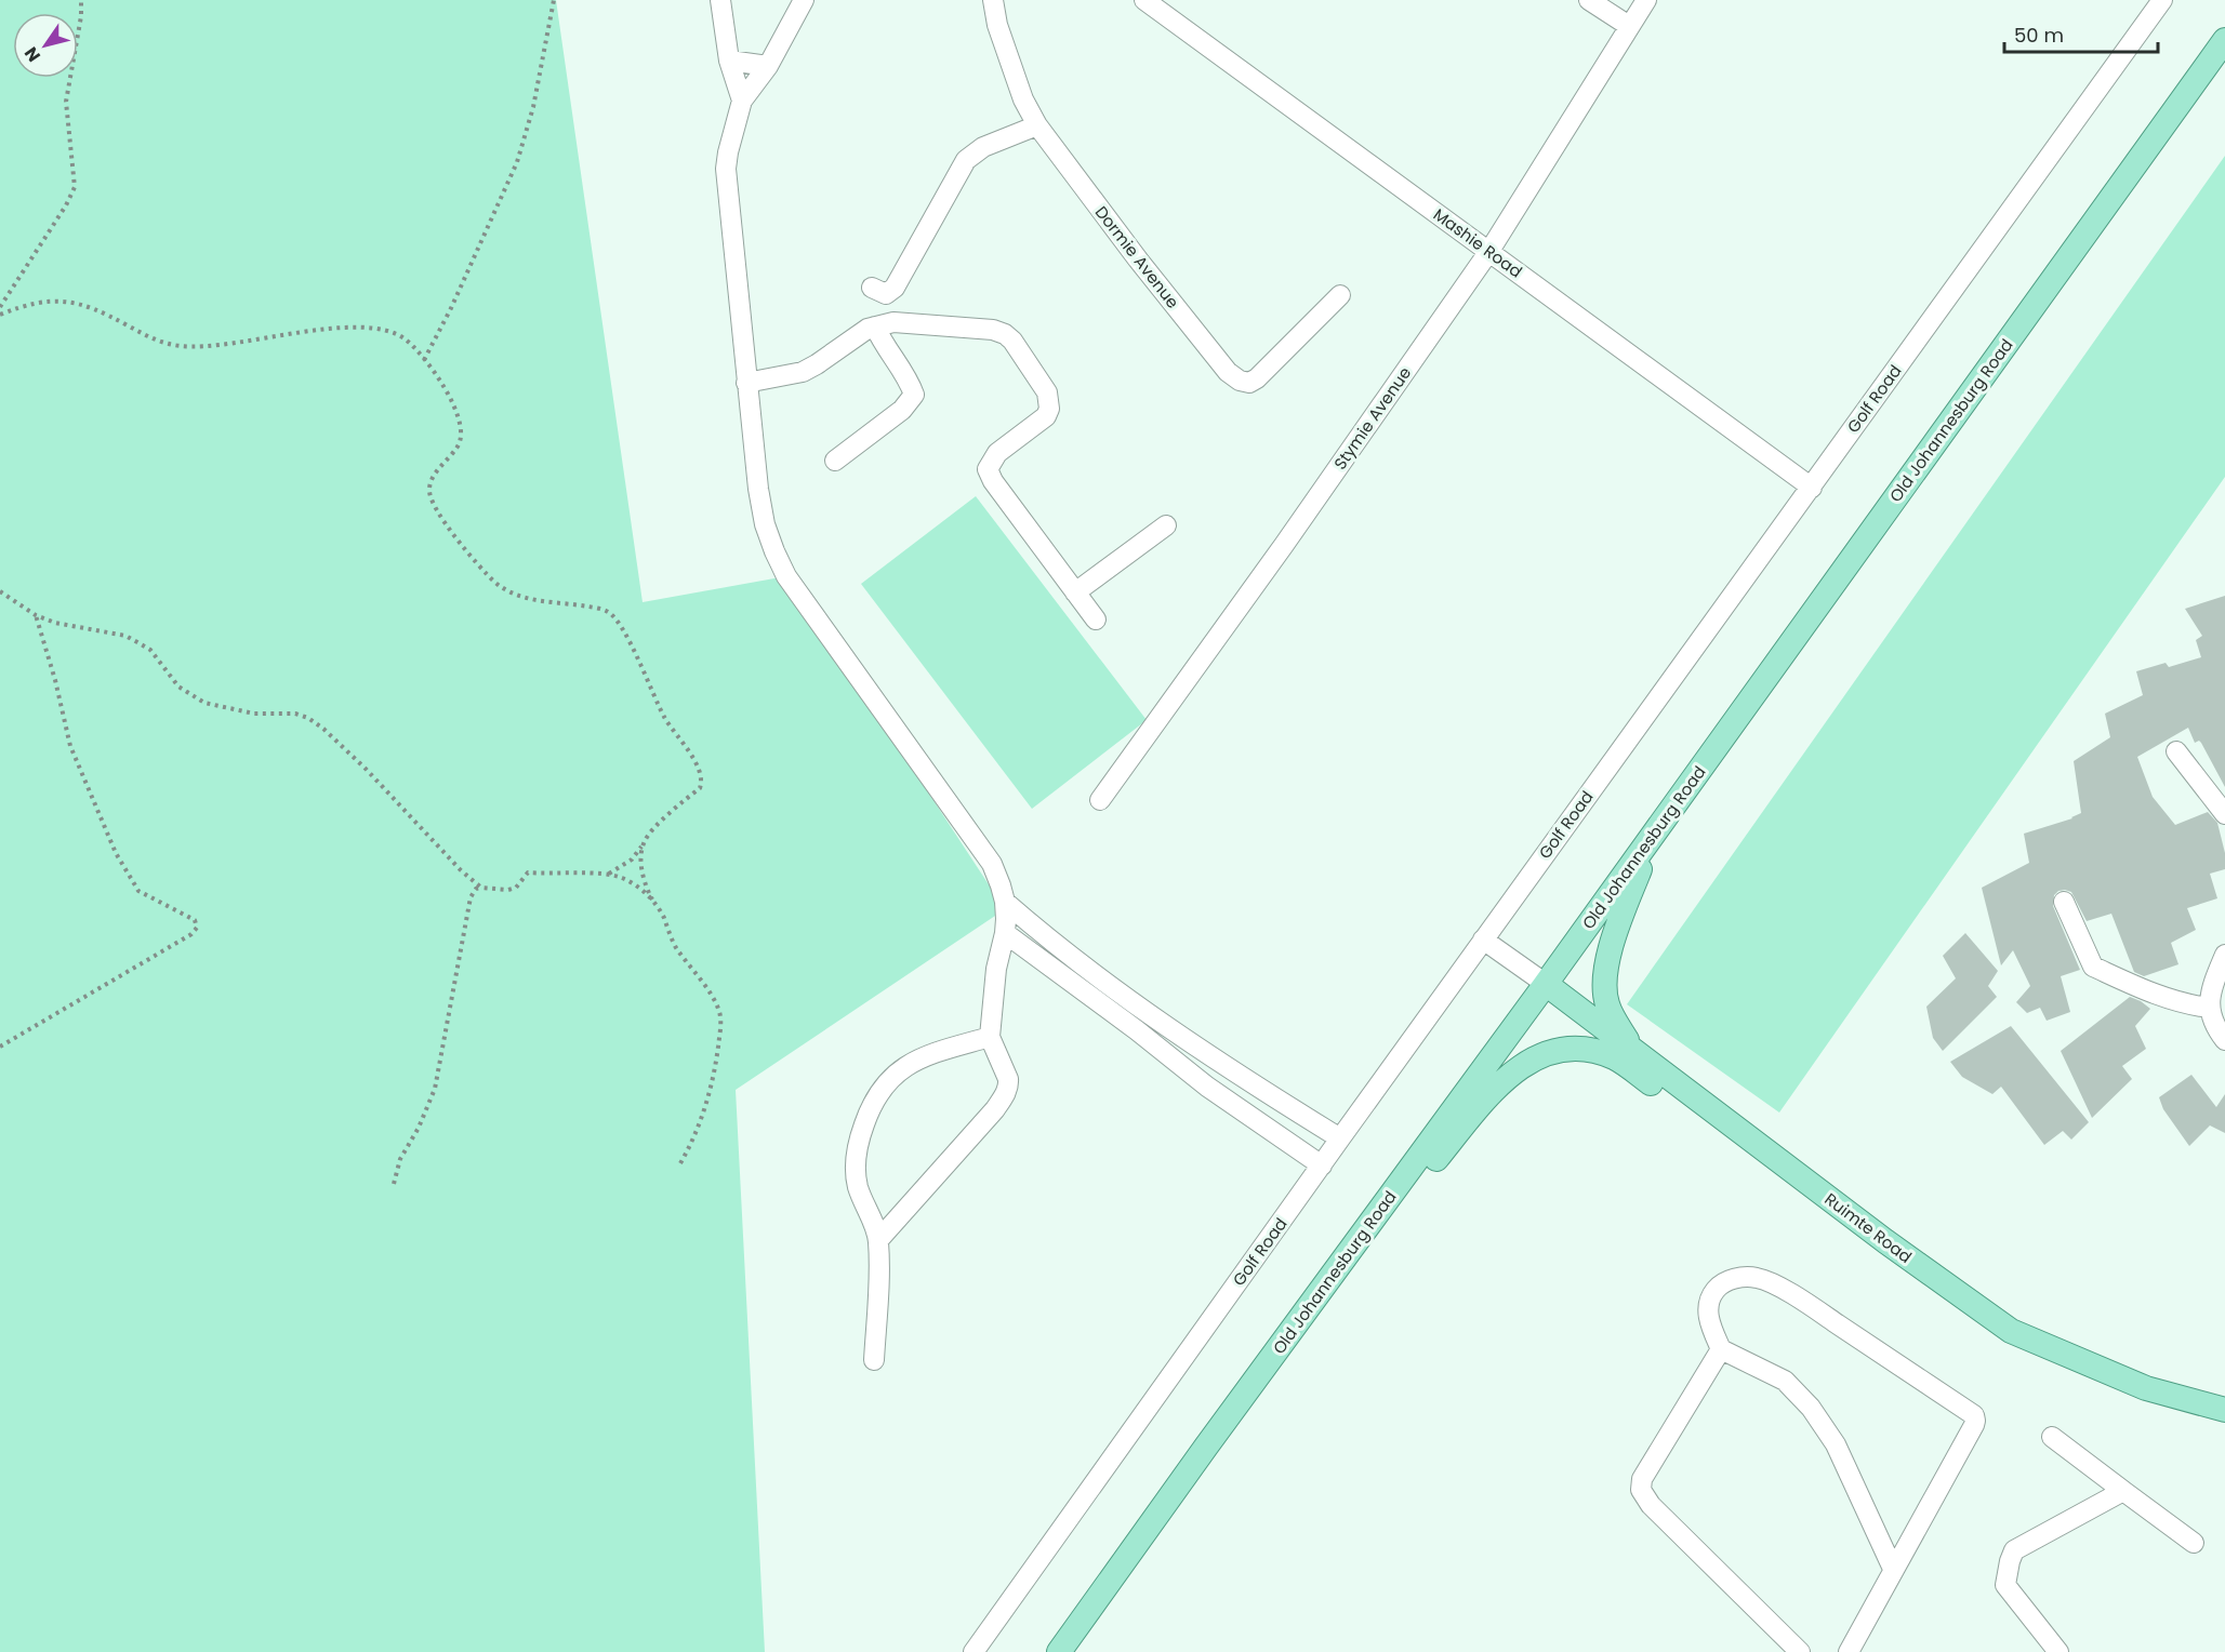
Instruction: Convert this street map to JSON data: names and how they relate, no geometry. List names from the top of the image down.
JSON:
{
  "streets": {
    "main road": ["Old Johannesburg Road", "Ruimte Road"],
    "street": [
      "Mashie Road",
      "Dormie Avenue",
      "Golf Road",
      "Stymie Avenue"
    ]
  },
  "crossings": [
    ["Mashie Road", "Golf Road"],
    ["Mashie Road", "Stymie Avenue"],
    ["Old Johannesburg Road", "Ruimte Road"]
  ],
  "scale_bar": "50 m",
  "north": "bottom left"
}
